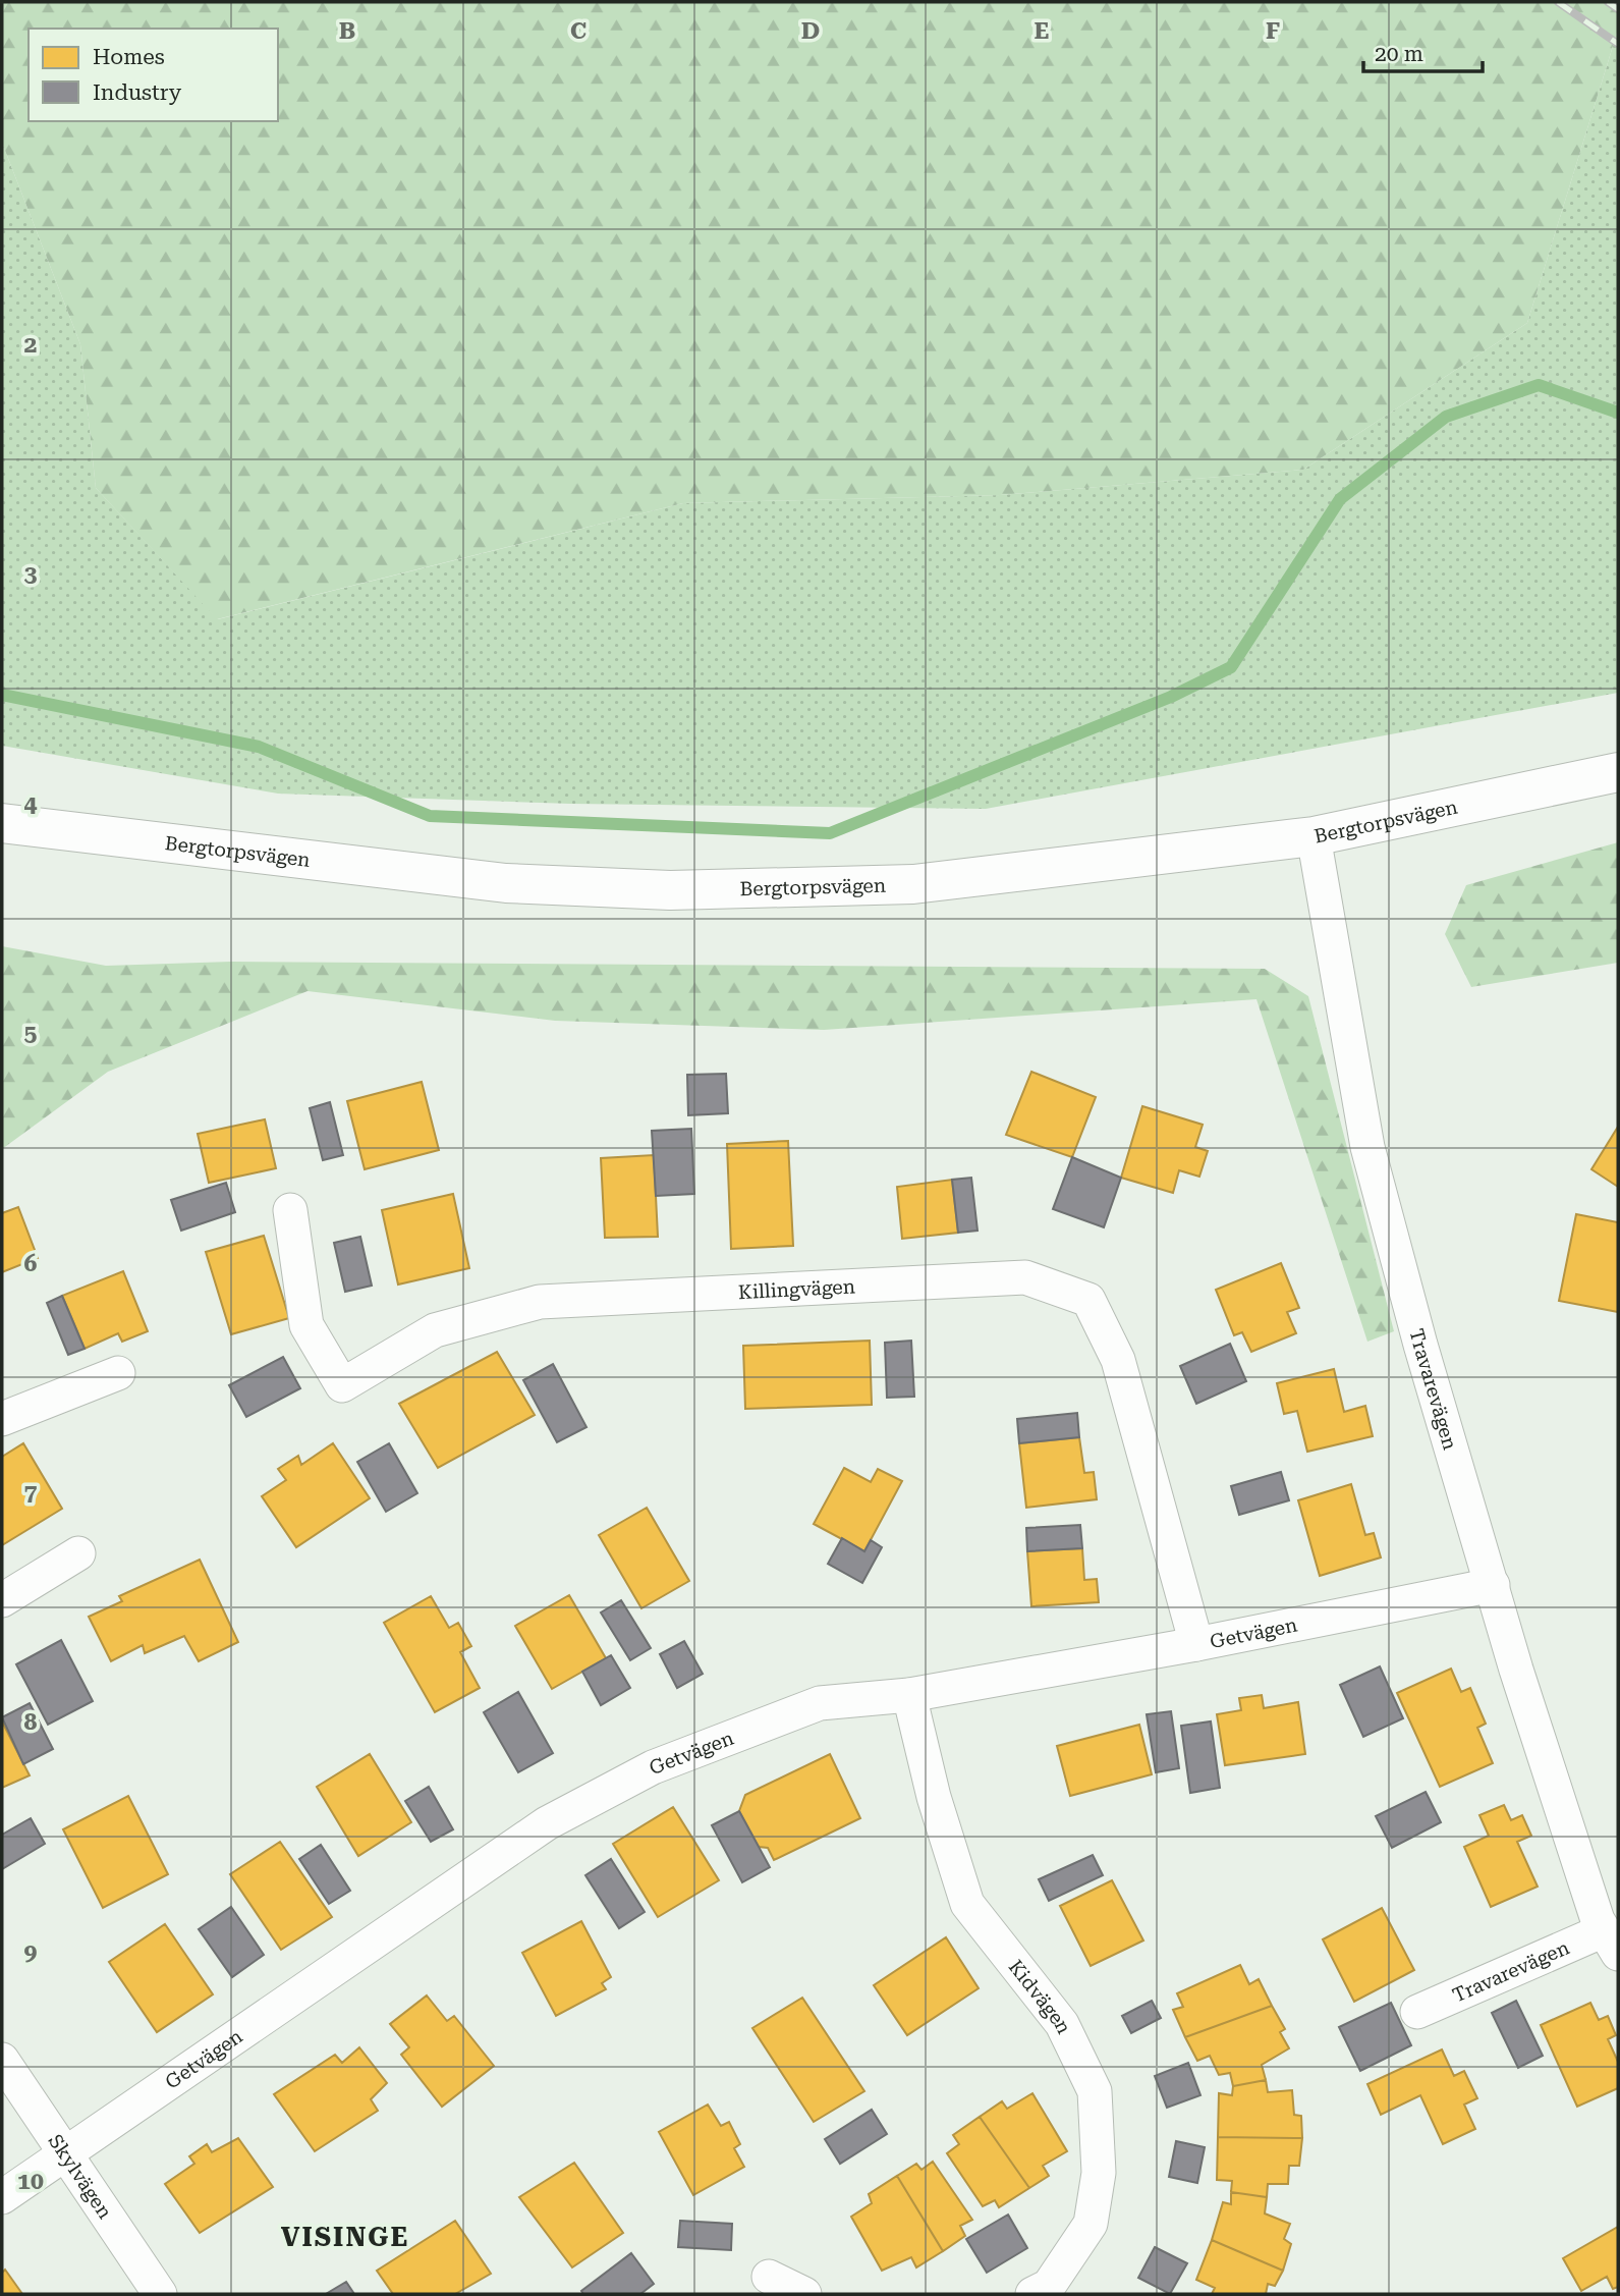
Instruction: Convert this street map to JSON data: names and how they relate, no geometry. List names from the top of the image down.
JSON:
{
  "streets": {
    "main road": ["Bergtorpsvägen"],
    "street": [
      "Killingvägen",
      "Travarevägen",
      "Getvägen",
      "Kidvägen",
      "Skylvägen"
    ]
  },
  "crossings": [
    ["Bergtorpsvägen", "Travarevägen"],
    ["Killingvägen", "Getvägen"],
    ["Travarevägen", "Getvägen"],
    ["Getvägen", "Kidvägen"],
    ["Getvägen", "Skylvägen"]
  ],
  "districts": ["VISINGE"],
  "legend": ["Homes", "Industry"],
  "scale_bar": "20 m",
  "grid": {
    "columns": [
      "B",
      "C",
      "D",
      "E",
      "F"
    ],
    "rows": [
      "2",
      "3",
      "4",
      "5",
      "6",
      "7",
      "8",
      "9",
      "10"
    ]
  }
}
